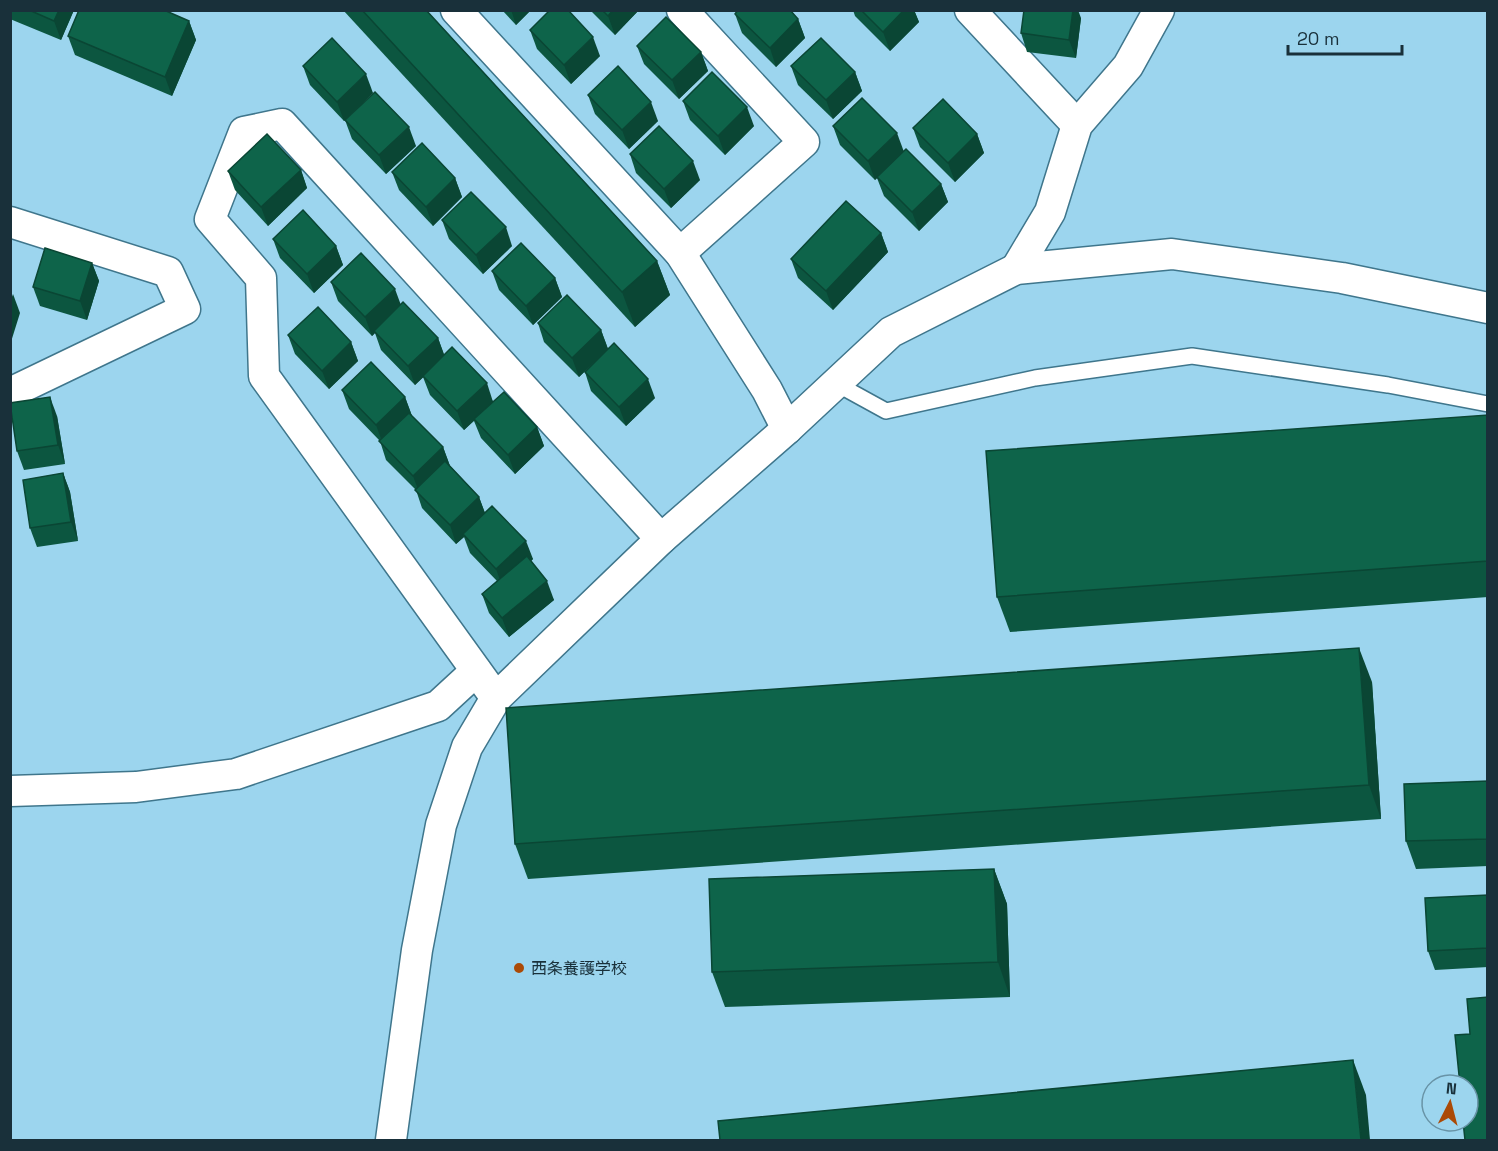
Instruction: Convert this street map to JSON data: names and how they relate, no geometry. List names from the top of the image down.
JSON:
{
  "places": ["西条養護学校"],
  "scale_bar": "20 m",
  "north": "top"
}
